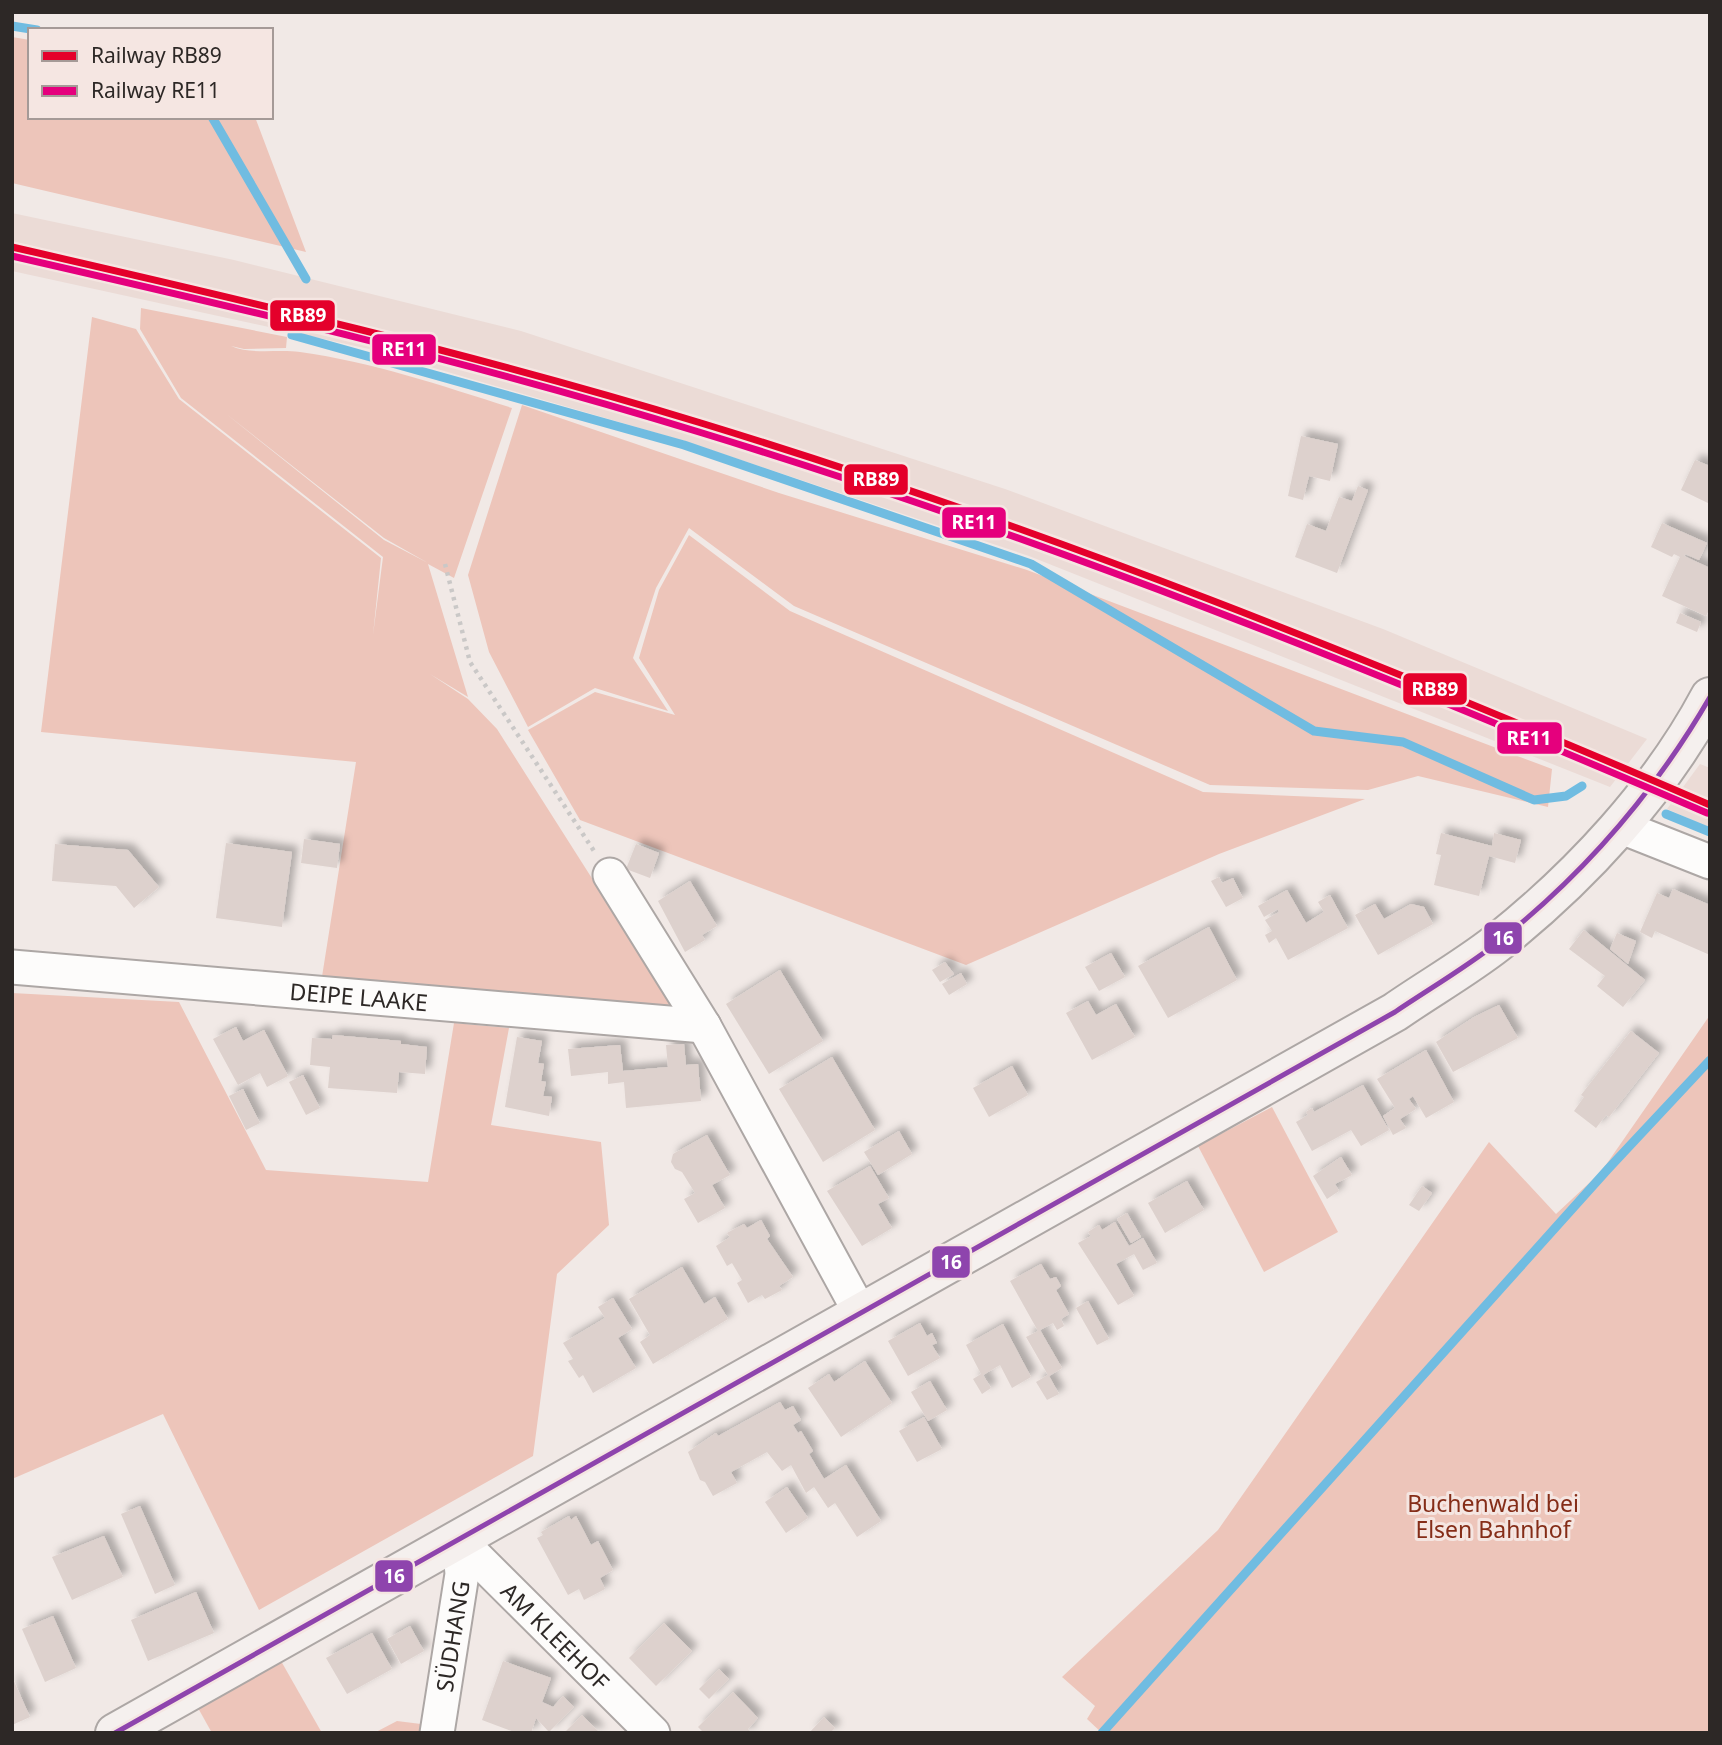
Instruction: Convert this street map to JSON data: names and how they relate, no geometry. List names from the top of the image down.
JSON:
{
  "streets": {
    "street": ["DEIPE LAAKE", "SÜDHANG", "AM KLEEHOF"]
  },
  "crossings": [
    ["SÜDHANG", "AM KLEEHOF"]
  ],
  "parks": ["Buchenwald bei Elsen Bahnhof"],
  "lines": ["rail line RB89", "rail line RE11", "transit line 16"],
  "legend": ["Railway RB89", "Railway RE11"]
}
